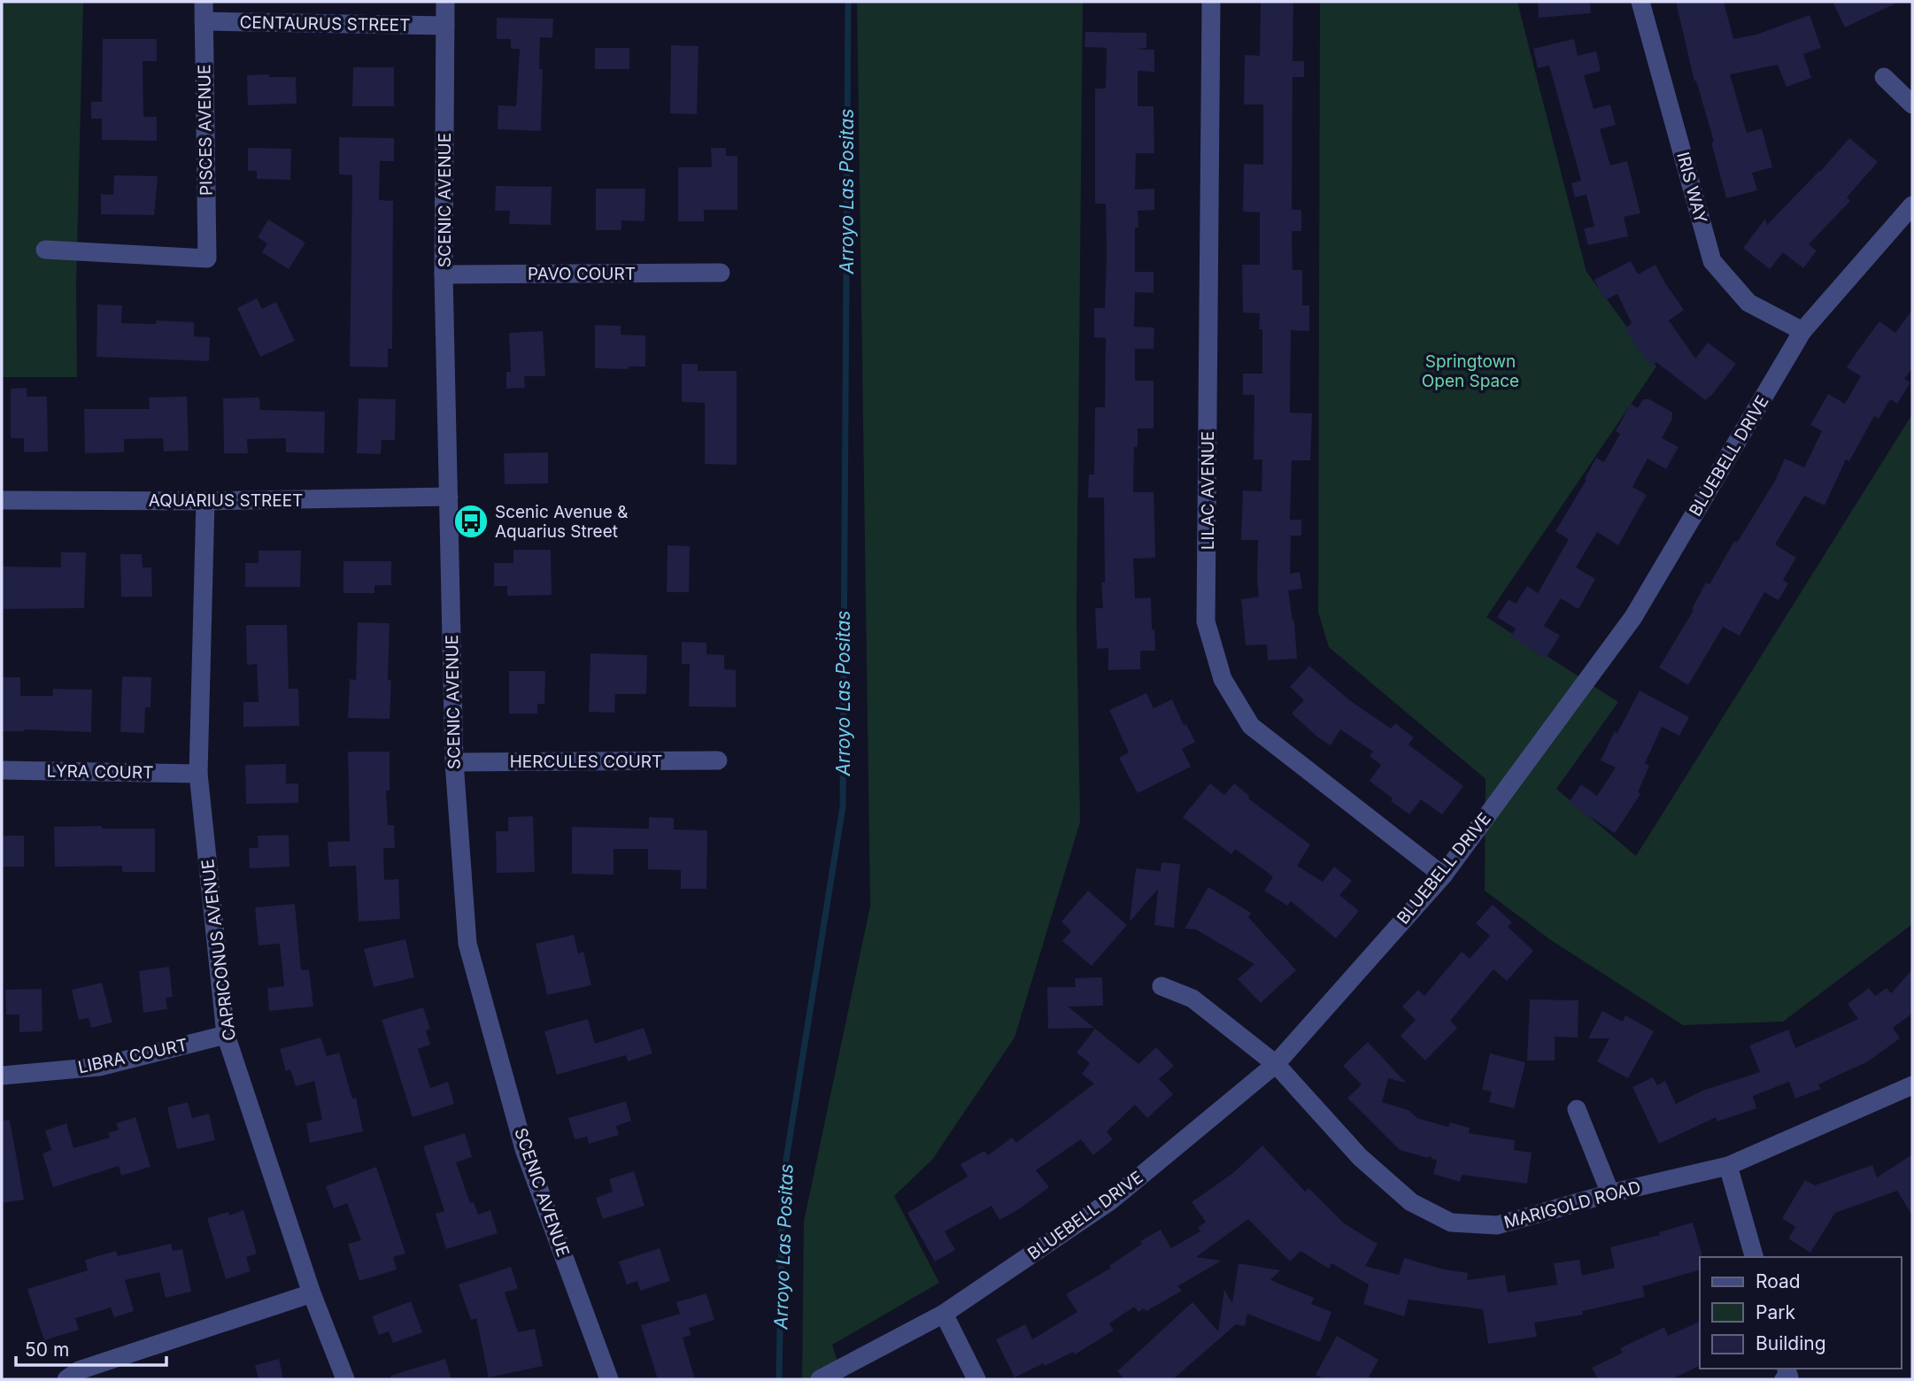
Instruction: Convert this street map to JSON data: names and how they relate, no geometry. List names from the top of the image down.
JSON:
{
  "streets": {
    "street": [
      "CENTAURUS STREET",
      "PISCES AVENUE",
      "IRIS WAY",
      "SCENIC AVENUE",
      "PAVO COURT",
      "BLUEBELL DRIVE",
      "LILAC AVENUE",
      "AQUARIUS STREET",
      "HERCULES COURT",
      "LYRA COURT",
      "CAPRICONUS AVENUE",
      "LIBRA COURT",
      "MARIGOLD ROAD"
    ]
  },
  "crossings": [
    ["CENTAURUS STREET", "PISCES AVENUE"],
    ["CENTAURUS STREET", "SCENIC AVENUE"],
    ["IRIS WAY", "BLUEBELL DRIVE"],
    ["SCENIC AVENUE", "PAVO COURT"],
    ["SCENIC AVENUE", "AQUARIUS STREET"],
    ["SCENIC AVENUE", "HERCULES COURT"],
    ["BLUEBELL DRIVE", "LILAC AVENUE"],
    ["BLUEBELL DRIVE", "MARIGOLD ROAD"],
    ["AQUARIUS STREET", "CAPRICONUS AVENUE"],
    ["LYRA COURT", "CAPRICONUS AVENUE"],
    ["CAPRICONUS AVENUE", "LIBRA COURT"]
  ],
  "water": ["Arroyo Las Positas"],
  "parks": ["Springtown Open Space"],
  "places": {
    "bus stop": ["Scenic Avenue & Aquarius Street"]
  },
  "legend": ["Road", "Park", "Building"],
  "scale_bar": "50 m"
}
